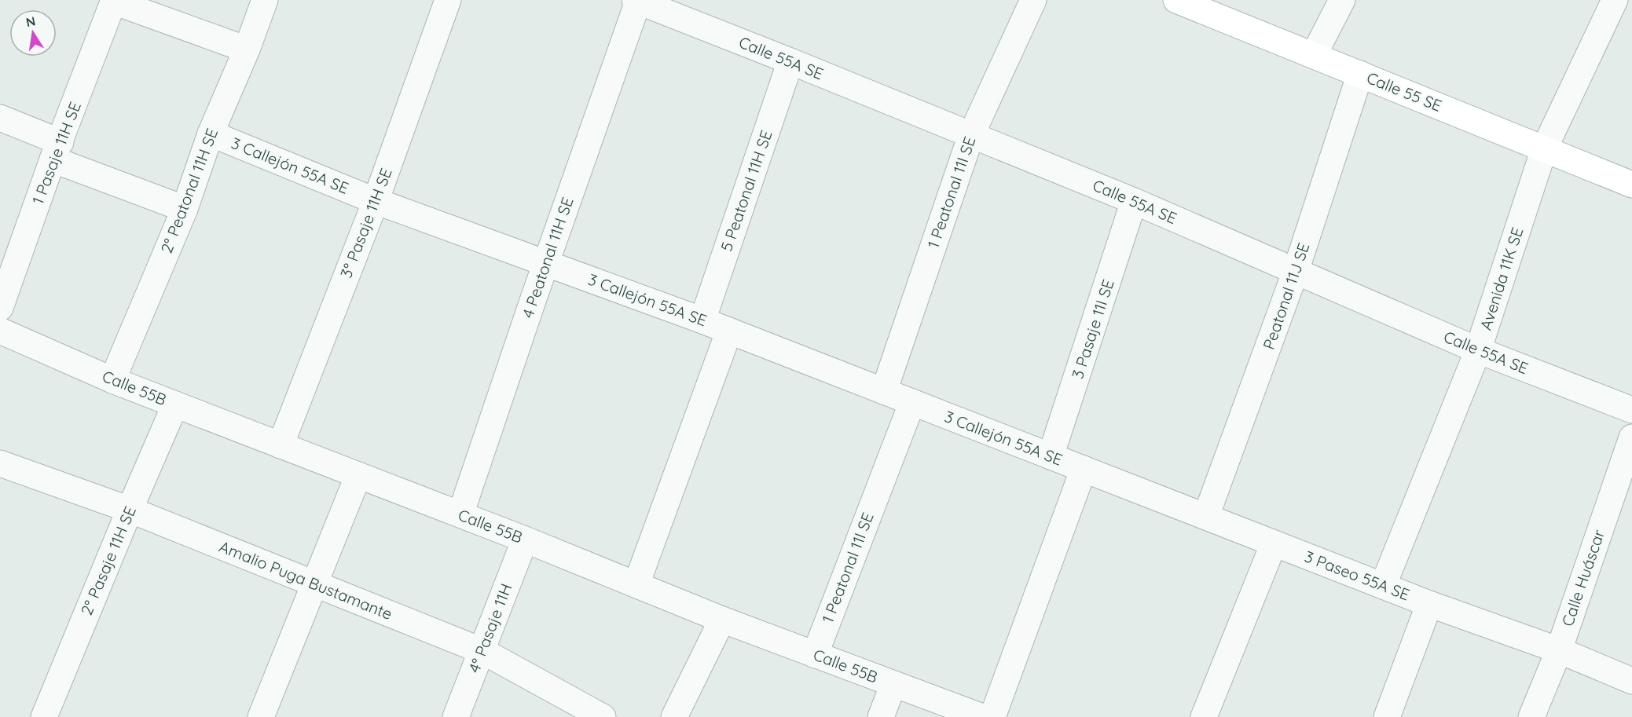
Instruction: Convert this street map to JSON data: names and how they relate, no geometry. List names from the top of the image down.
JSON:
{
  "streets": {
    "street": [
      "Calle 55A SE",
      "Calle 55 SE",
      "1 Pasaje 11H SE",
      "3 Callejón 55A SE",
      "2° Peatonal 11H SE",
      "5 Peatonal 11H SE",
      "1 Peatonal 11I SE",
      "3° Pasaje 11H SE",
      "4 Peatonal 11H SE",
      "Avenida 11K SE",
      "Peatonal 11J SE",
      "3 Pasaje 11I SE",
      "Calle 55B",
      "2° Pasaje 11H SE",
      "3 Paseo 55A SE",
      "Calle Huáscar",
      "Amalio Puga Bustamante",
      "4° Pasaje 11H"
    ]
  },
  "crossings": [
    ["Calle 55A SE", "5 Peatonal 11H SE"],
    ["Calle 55A SE", "1 Peatonal 11I SE"],
    ["Calle 55A SE", "4 Peatonal 11H SE"],
    ["Calle 55A SE", "Avenida 11K SE"],
    ["Calle 55A SE", "Peatonal 11J SE"],
    ["Calle 55A SE", "3 Pasaje 11I SE"],
    ["Calle 55 SE", "Avenida 11K SE"],
    ["Calle 55 SE", "Peatonal 11J SE"],
    ["3 Callejón 55A SE", "2° Peatonal 11H SE"],
    ["3 Callejón 55A SE", "5 Peatonal 11H SE"],
    ["3 Callejón 55A SE", "1 Peatonal 11I SE"],
    ["3 Callejón 55A SE", "3° Pasaje 11H SE"],
    ["3 Callejón 55A SE", "4 Peatonal 11H SE"],
    ["3 Callejón 55A SE", "3 Pasaje 11I SE"],
    ["3 Callejón 55A SE", "3 Paseo 55A SE"],
    ["2° Peatonal 11H SE", "Calle 55B"],
    ["1 Peatonal 11I SE", "Calle 55B"],
    ["3° Pasaje 11H SE", "Calle 55B"],
    ["4 Peatonal 11H SE", "Calle 55B"],
    ["Avenida 11K SE", "3 Paseo 55A SE"],
    ["Peatonal 11J SE", "3 Paseo 55A SE"],
    ["Calle 55B", "2° Pasaje 11H SE"],
    ["Calle 55B", "4° Pasaje 11H"],
    ["2° Pasaje 11H SE", "Amalio Puga Bustamante"],
    ["3 Paseo 55A SE", "Calle Huáscar"],
    ["Amalio Puga Bustamante", "4° Pasaje 11H"]
  ],
  "north": "top"
}
